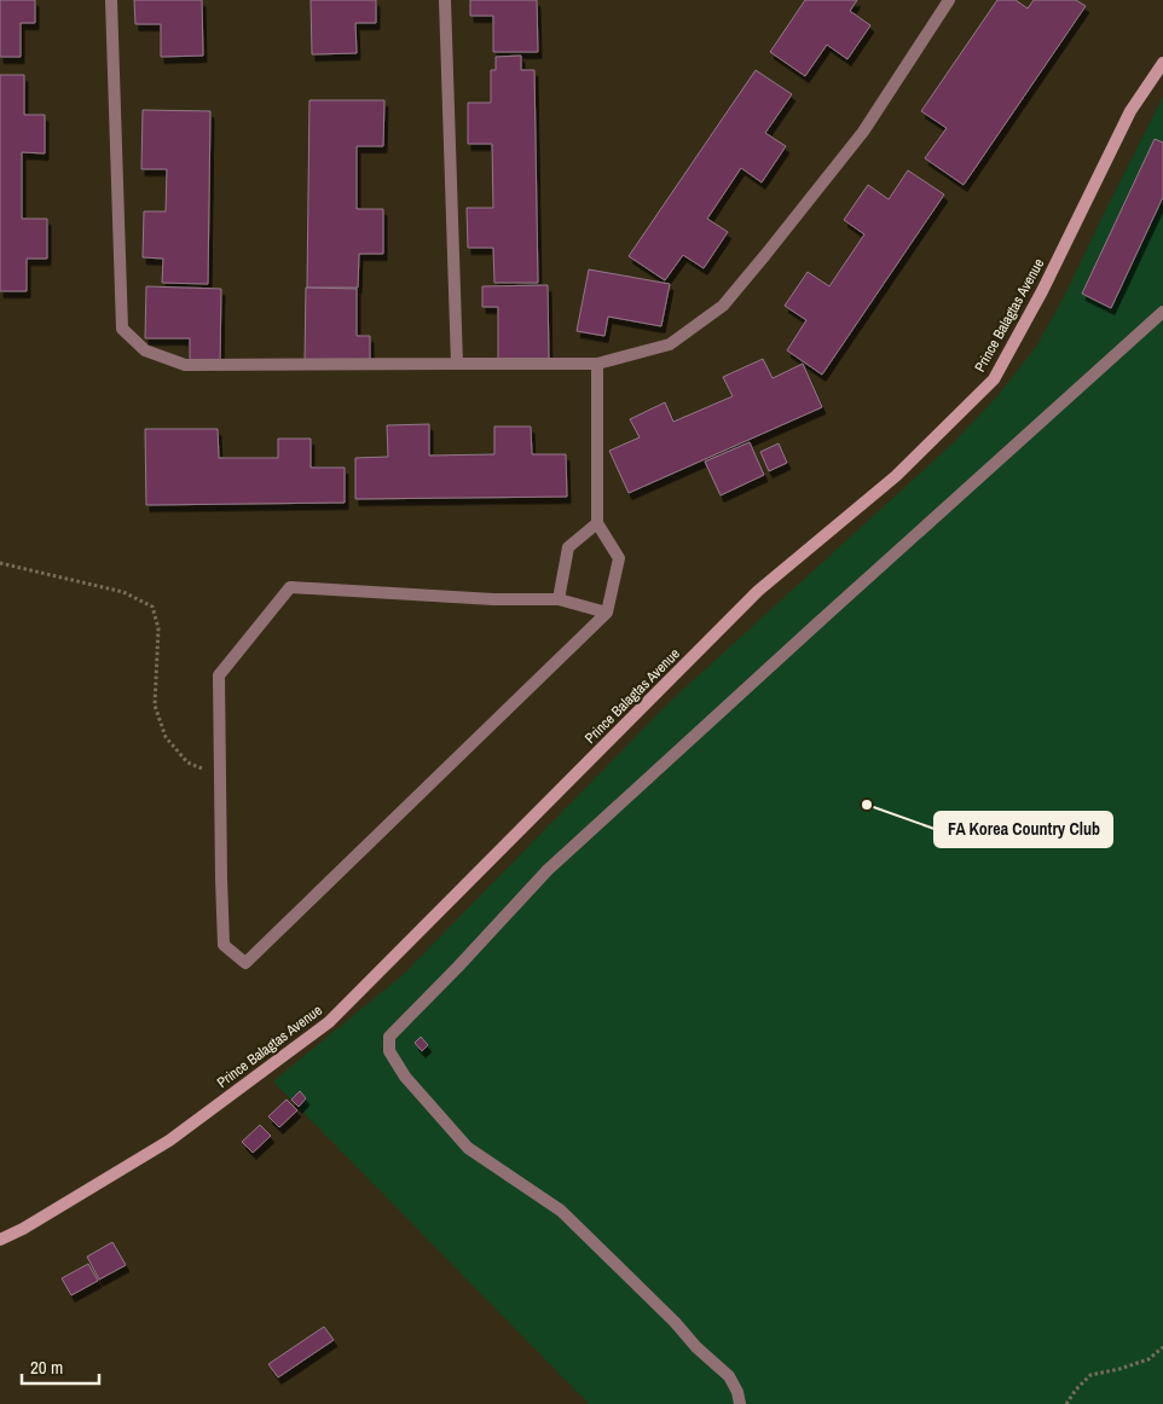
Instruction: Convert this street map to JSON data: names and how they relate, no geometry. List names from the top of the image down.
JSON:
{
  "streets": {
    "main road": ["Prince Balagtas Avenue"]
  },
  "places": ["FA Korea Country Club"],
  "scale_bar": "20 m"
}
